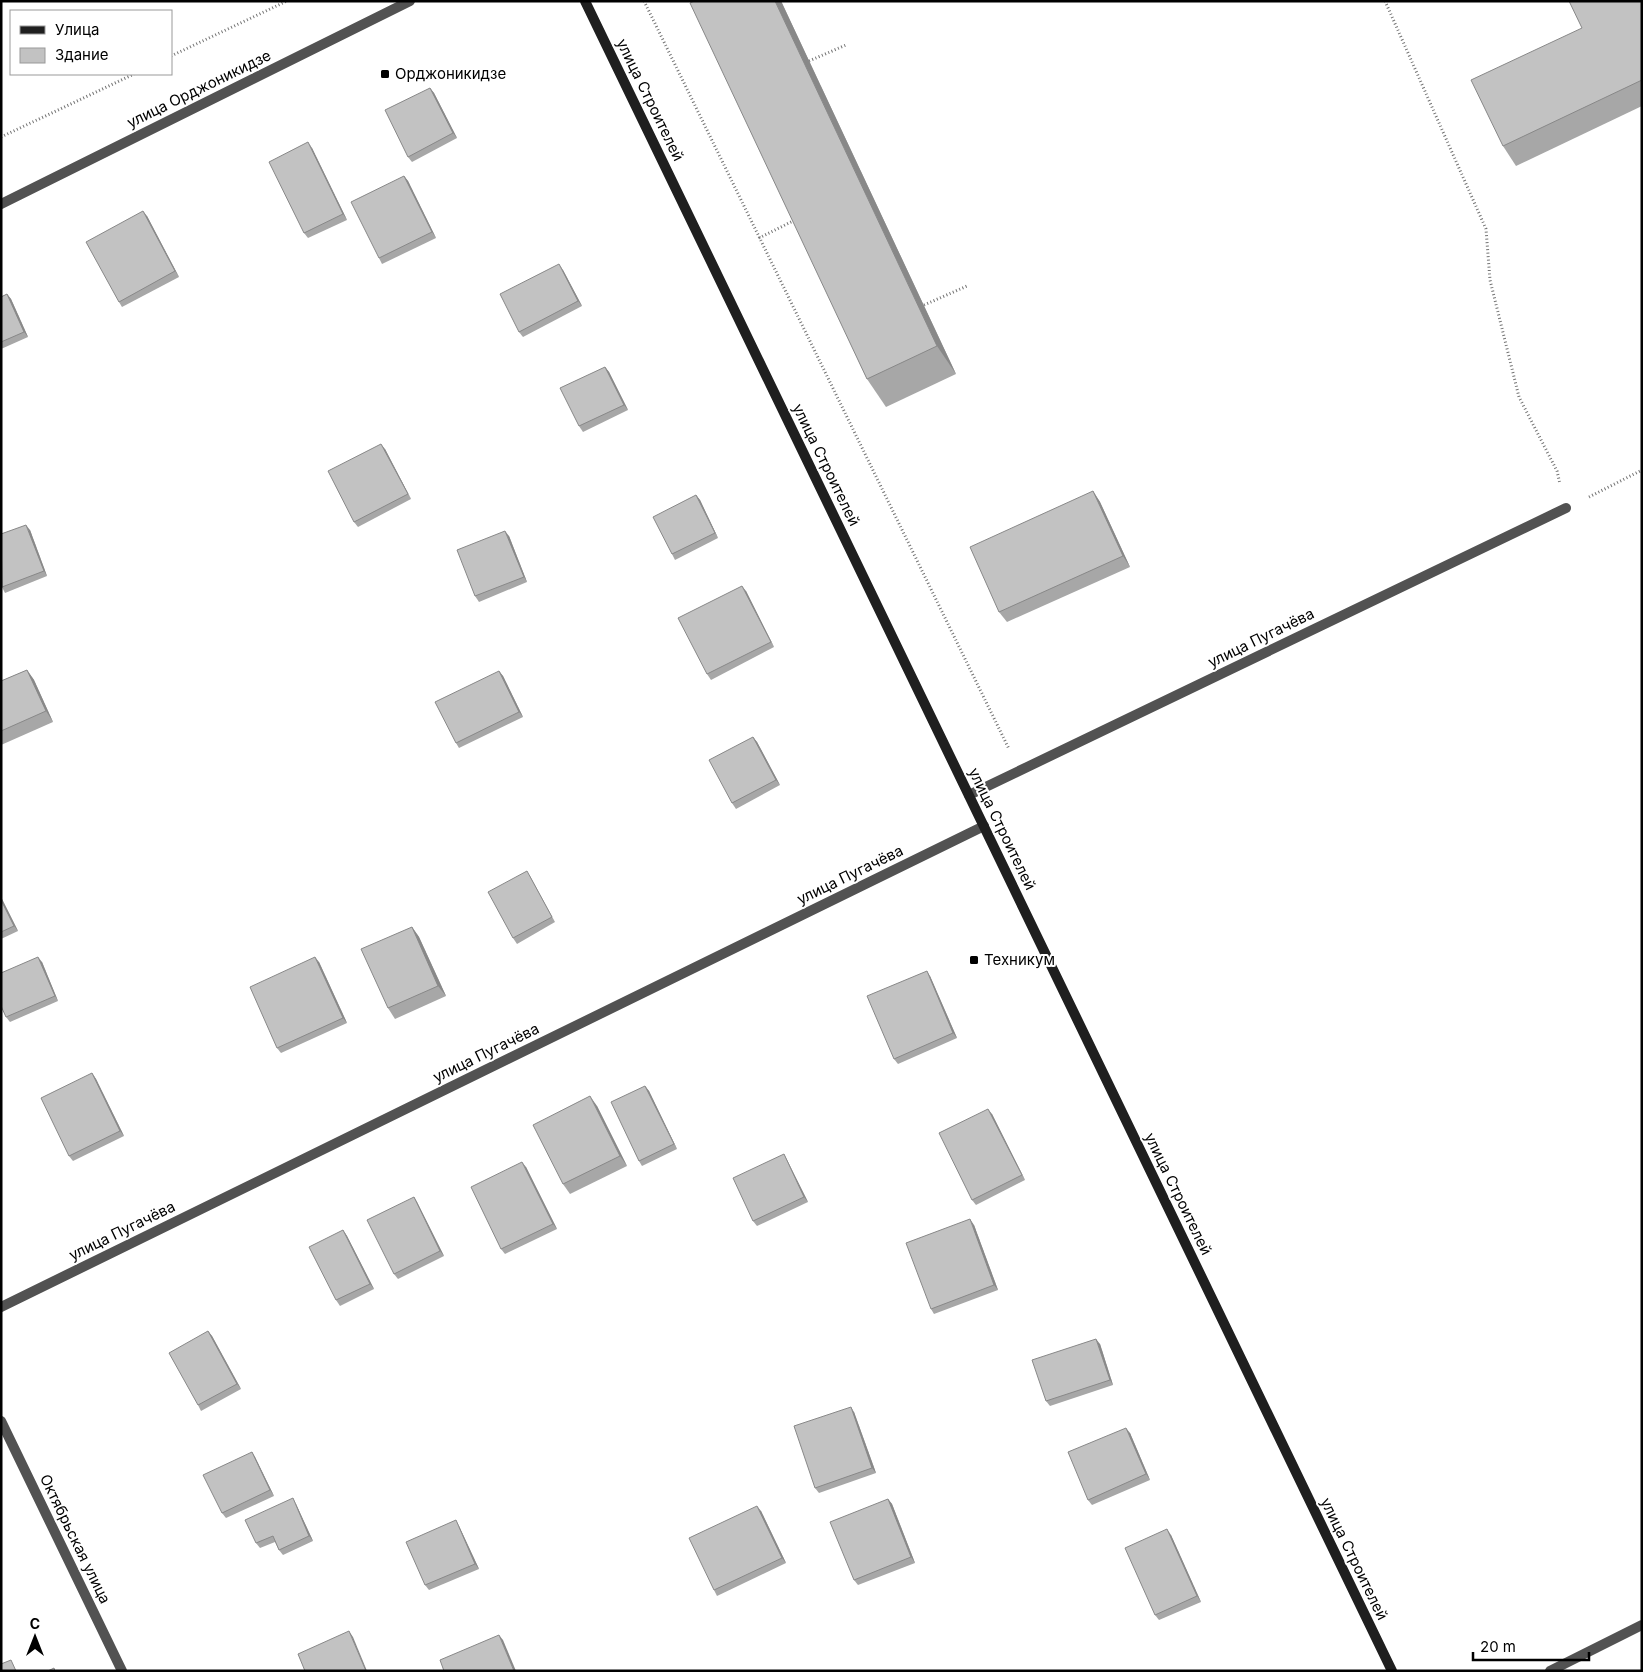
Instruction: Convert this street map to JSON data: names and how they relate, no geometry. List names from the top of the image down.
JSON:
{
  "streets": {
    "main road": ["улица Строителей"],
    "street": ["улица Орджоникидзе", "улица Пугачёва", "Октябрьская улица"]
  },
  "crossings": [
    ["улица Строителей", "улица Пугачёва"]
  ],
  "places": {
    "transit": ["Орджоникидзе", "Техникум"]
  },
  "legend": ["Улица", "Здание"],
  "scale_bar": "20 m",
  "north": "top"
}
